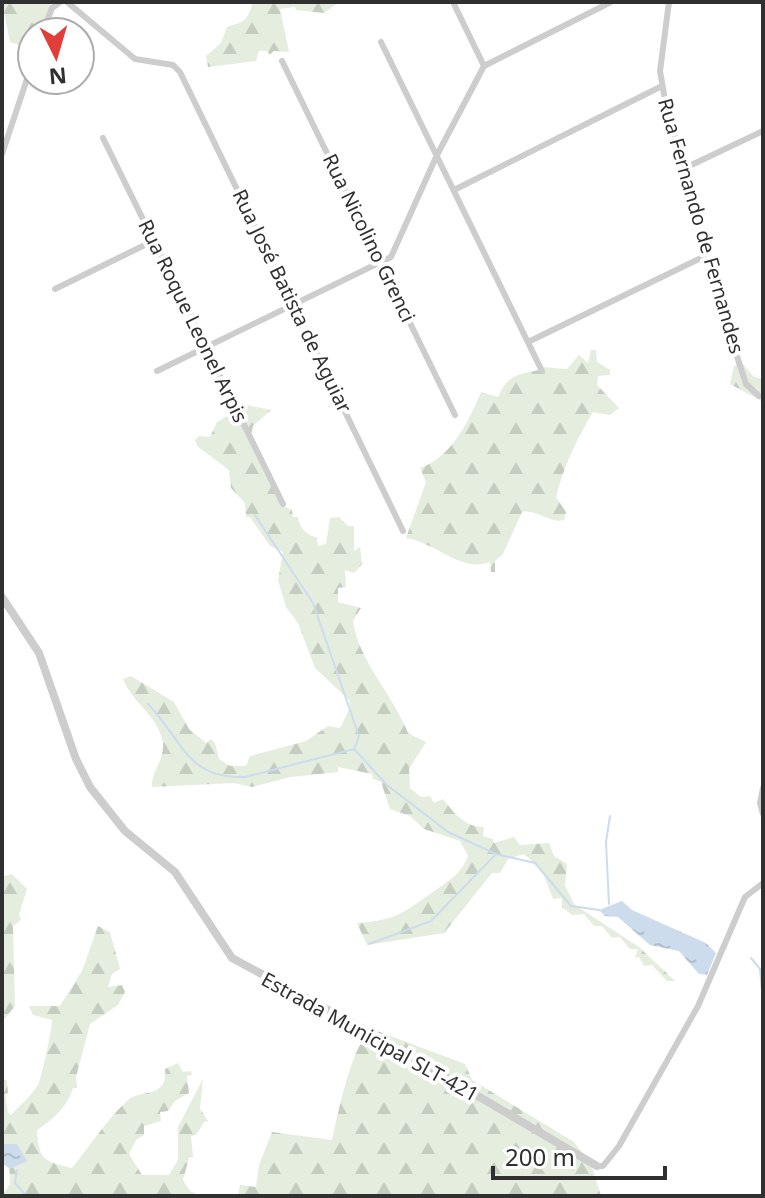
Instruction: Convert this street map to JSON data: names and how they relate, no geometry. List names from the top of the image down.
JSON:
{
  "streets": {
    "street": [
      "Rua Fernando de Fernandes",
      "Rua Nicolino Grenci",
      "Rua José Batista de Aguiar",
      "Rua Roque Leonel Arpis",
      "Estrada Municipal SLT-421"
    ]
  },
  "scale_bar": "200 m",
  "north": "bottom"
}
